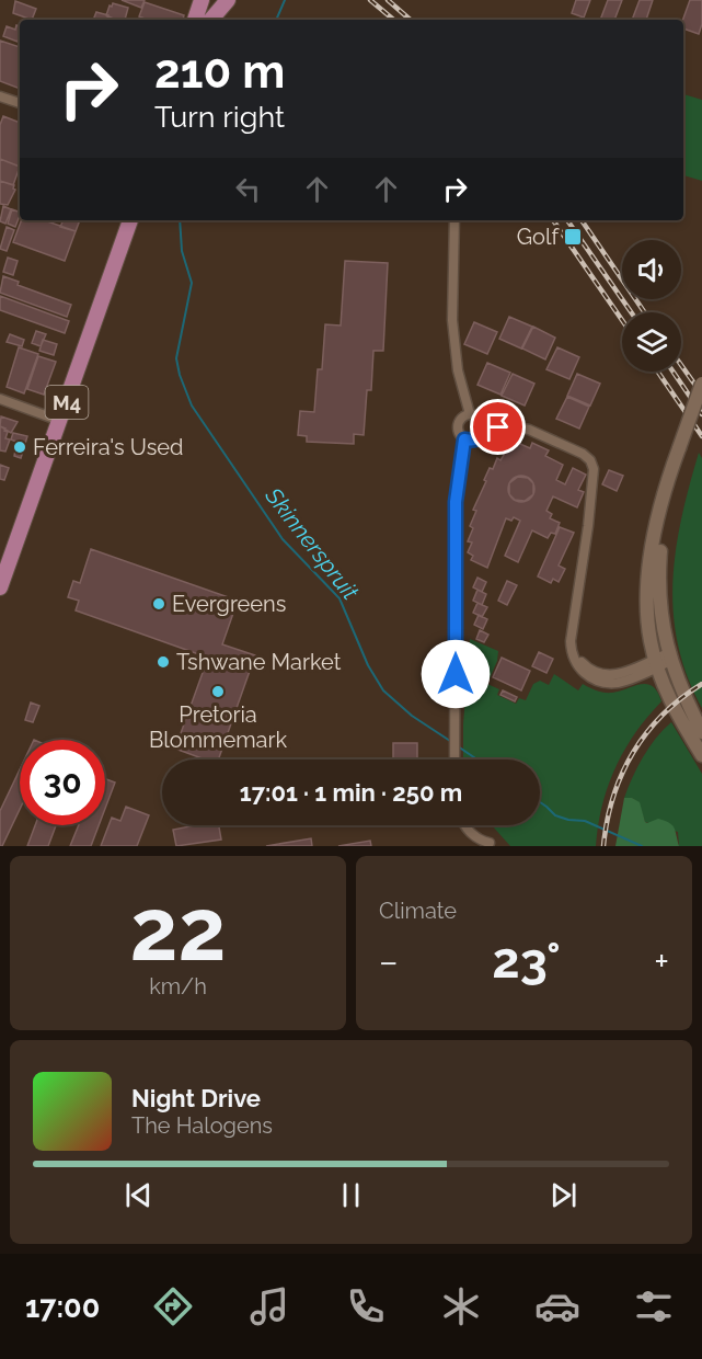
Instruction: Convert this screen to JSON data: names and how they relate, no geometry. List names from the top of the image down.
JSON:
{
  "streets": {
    "main road": ["M4"]
  },
  "water": ["Skinnerspruit"],
  "places": {
    "transit": ["Golf"],
    "other": [
      "Ferreira's Used",
      "Evergreens",
      "Tshwane Market",
      "Pretoria Blommemark"
    ]
  },
  "page": {
    "turn": ["210 m", "Turn right"],
    "limit": "30",
    "trip": "17:01 · 1 min · 250 m",
    "tile": [
      ["22", "km/h"],
      "Climate"
    ],
    "heat": ["−", "23°", "+"],
    "song": ["Night Drive", "The Halogens"],
    "tabs": "17:00"
  }
}
